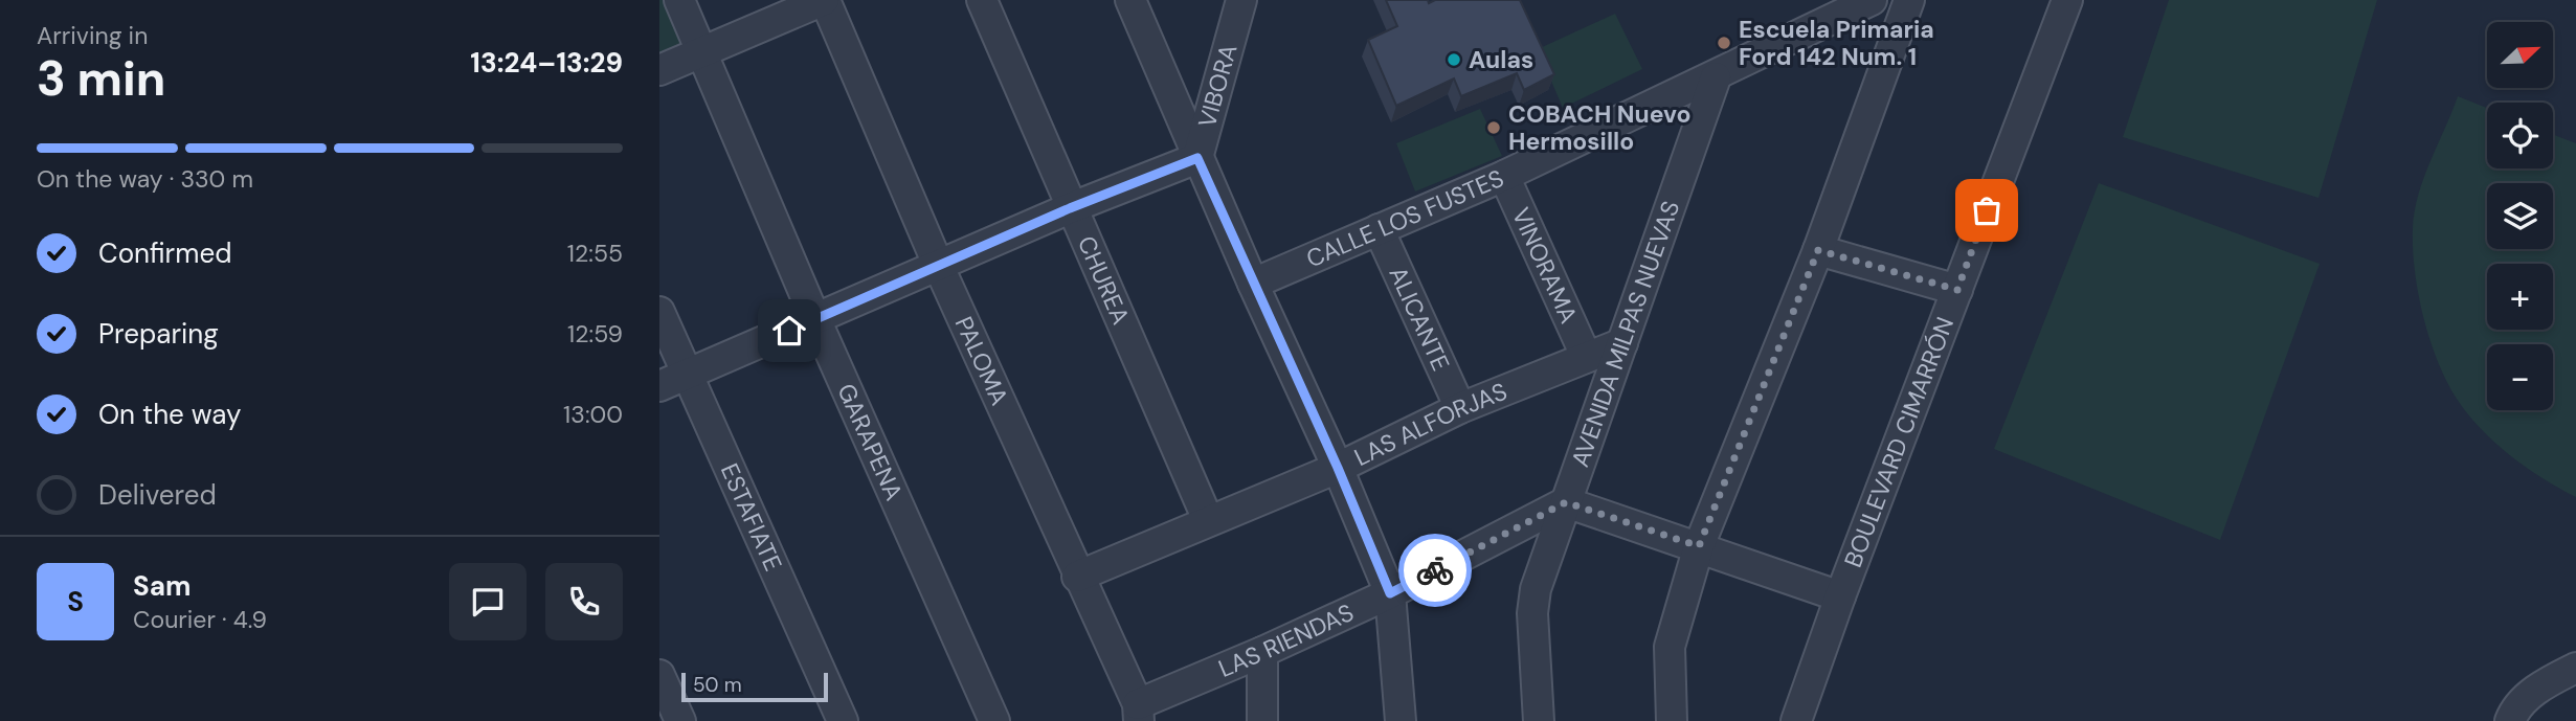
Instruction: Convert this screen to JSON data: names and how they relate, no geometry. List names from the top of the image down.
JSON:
{
  "streets": {
    "street": [
      "VIBORA",
      "CALLE LOS FUSTES",
      "VINORAMA",
      "CHUREA",
      "ALICANTE",
      "AVENIDA MILPAS NUEVAS",
      "PALOMA",
      "LAS ALFORJAS",
      "GARAPENA",
      "BOULEVARD CIMARRÓN",
      "ESTAFIATE",
      "LAS RIENDAS"
    ]
  },
  "crossings": [
    ["VIBORA", "CHUREA"],
    ["VIBORA", "PALOMA"],
    ["VIBORA", "GARAPENA"],
    ["VIBORA", "ESTAFIATE"],
    ["CALLE LOS FUSTES", "VINORAMA"],
    ["CALLE LOS FUSTES", "ALICANTE"],
    ["CALLE LOS FUSTES", "AVENIDA MILPAS NUEVAS"],
    ["VINORAMA", "LAS ALFORJAS"],
    ["CHUREA", "LAS ALFORJAS"],
    ["ALICANTE", "LAS ALFORJAS"],
    ["AVENIDA MILPAS NUEVAS", "LAS ALFORJAS"],
    ["AVENIDA MILPAS NUEVAS", "LAS RIENDAS"],
    ["PALOMA", "LAS ALFORJAS"],
    ["PALOMA", "LAS RIENDAS"]
  ],
  "places": ["Escuela Primaria Ford 142 Num. 1", "Aulas", "COBACH Nuevo Hermosillo"],
  "scale_bar": "50 m",
  "north": "top right",
  "page": {
    "heading": ["3 min", "Arriving in", "13:24–13:29"],
    "panel": ["Sam", "Courier · 4.9"],
    "map_buttons": ["+", "−"],
    "bar": "On the way · 330 m",
    "list": [
      ["Confirmed", "12:55"],
      ["Preparing", "12:59"],
      ["On the way", "13:00"],
      "Delivered"
    ],
    "round": "S",
    "scale": "50 m"
  }
}
